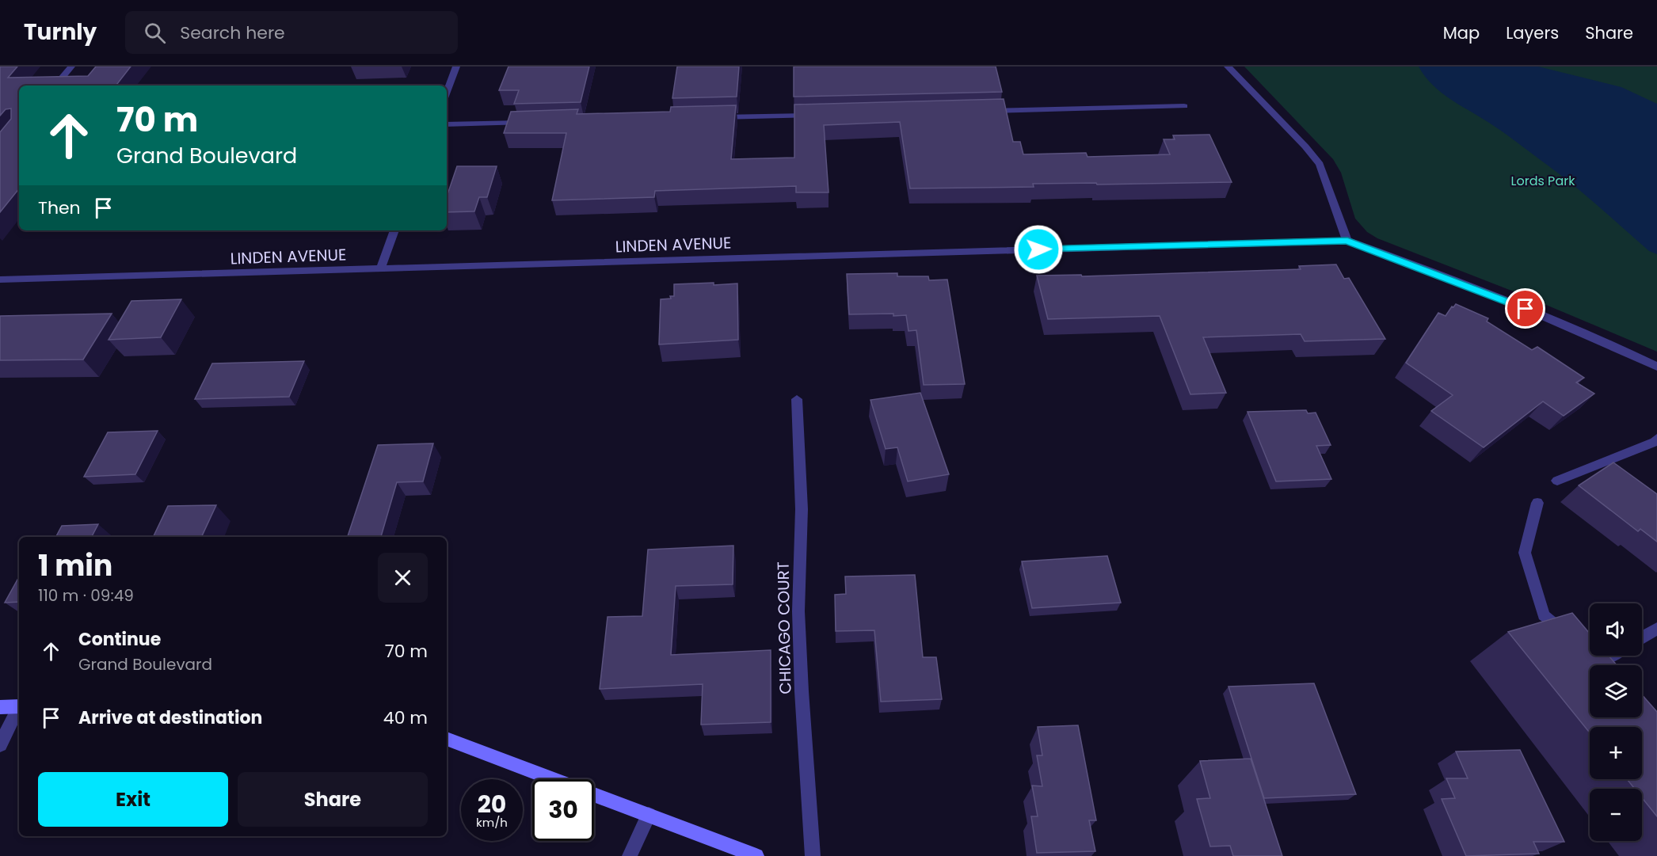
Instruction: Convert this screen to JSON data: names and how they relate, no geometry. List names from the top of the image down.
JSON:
{
  "streets": {
    "street": ["LINDEN AVENUE", "CHICAGO COURT"]
  },
  "parks": ["Lords Park"],
  "page": {
    "header": "Turnly",
    "search": "Search here",
    "nav": ["Map", "Layers", "Share"],
    "turn": ["70 m", "Grand Boulevard"],
    "then": "Then",
    "heading": ["1 min", "110 m · 09:49"],
    "map_buttons": ["+", "−"],
    "list": [
      {
        "name": "Continue",
        "note": "Grand Boulevard",
        "value": "70 m"
      },
      {
        "name": "Arrive at destination",
        "value": "40 m"
      }
    ],
    "buttons": ["Exit", "Share"],
    "speed": "20 km/h",
    "limit": "30"
  }
}
